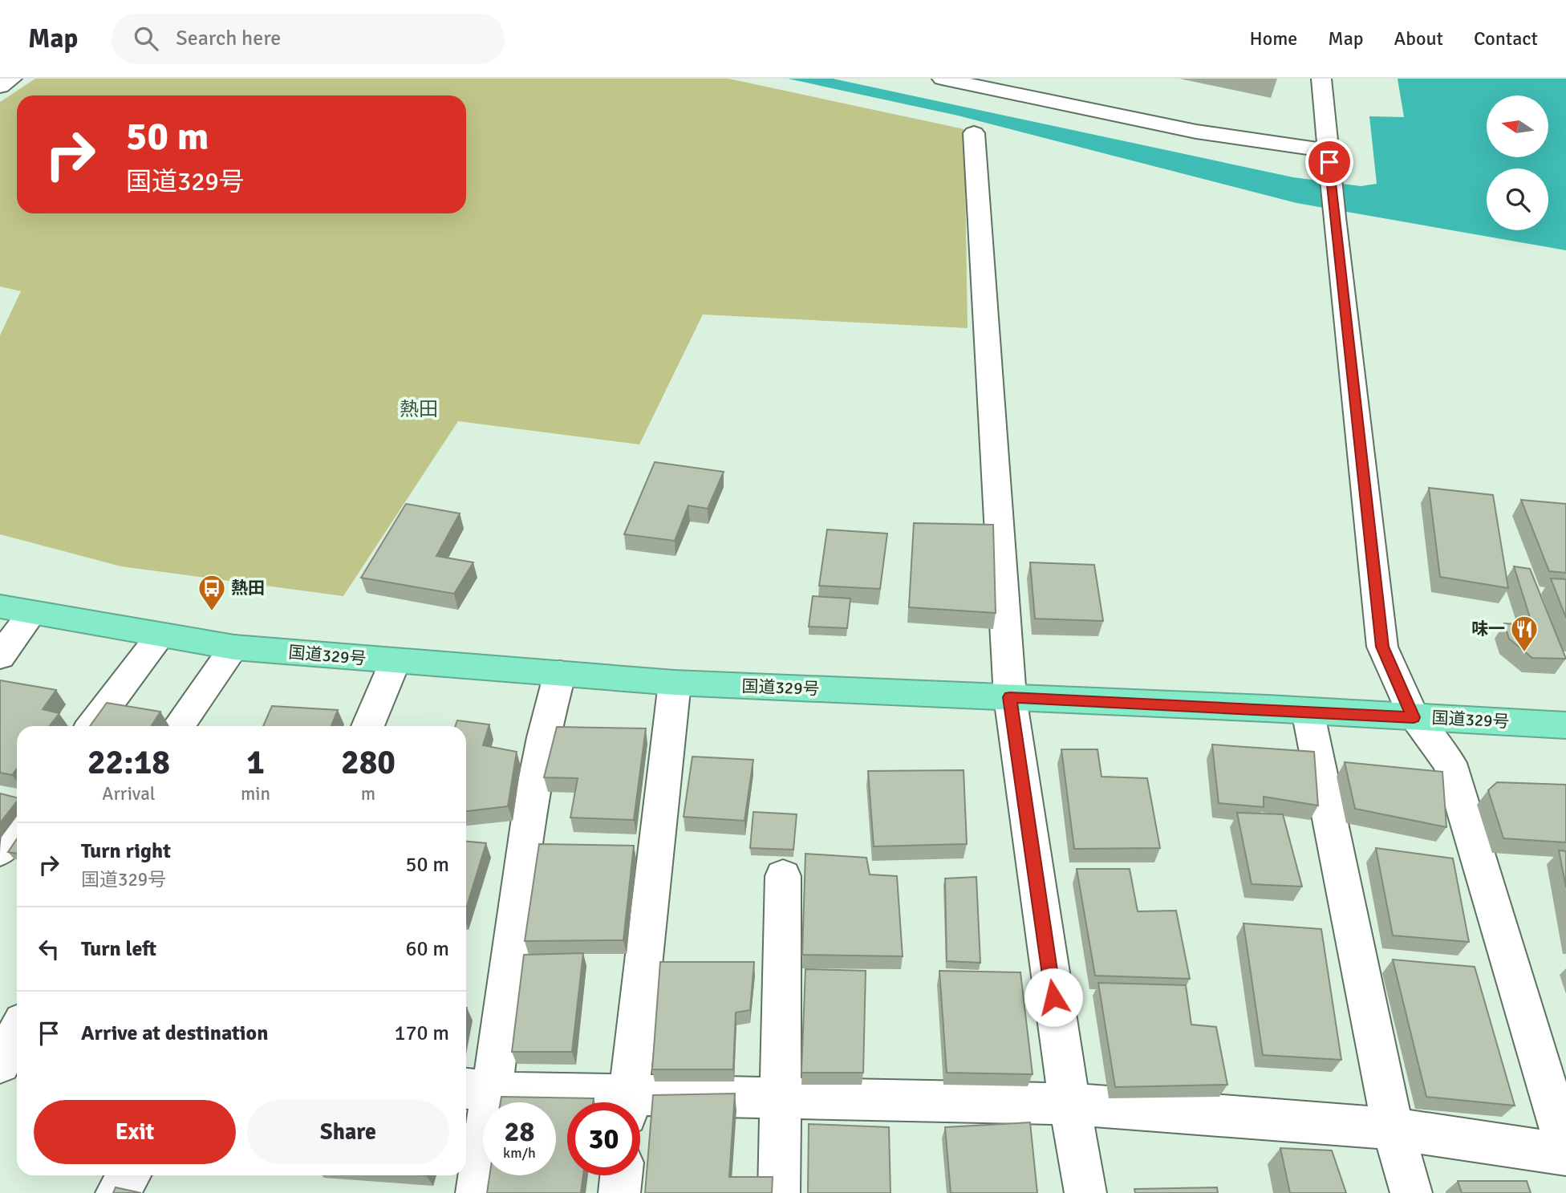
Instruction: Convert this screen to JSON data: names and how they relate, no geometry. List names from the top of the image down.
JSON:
{
  "streets": {
    "highway": ["国道329号"]
  },
  "districts": ["熱田"],
  "places": {
    "bus stop": ["熱田"],
    "restaurant": ["味一"]
  },
  "north": "left",
  "page": {
    "header": "Map",
    "search": "Search here",
    "nav": [
      "Home",
      "Map",
      "About",
      "Contact"
    ],
    "turn": ["50 m", "国道329号"],
    "eta": [
      "22:18",
      "Arrival",
      "1",
      "min",
      "280",
      "m"
    ],
    "list": [
      {
        "name": "Turn right",
        "note": "国道329号",
        "value": "50 m"
      },
      {
        "name": "Turn left",
        "value": "60 m"
      },
      {
        "name": "Arrive at destination",
        "value": "170 m"
      }
    ],
    "buttons": ["Exit", "Share"],
    "speed": "28 km/h",
    "limit": "30"
  }
}
